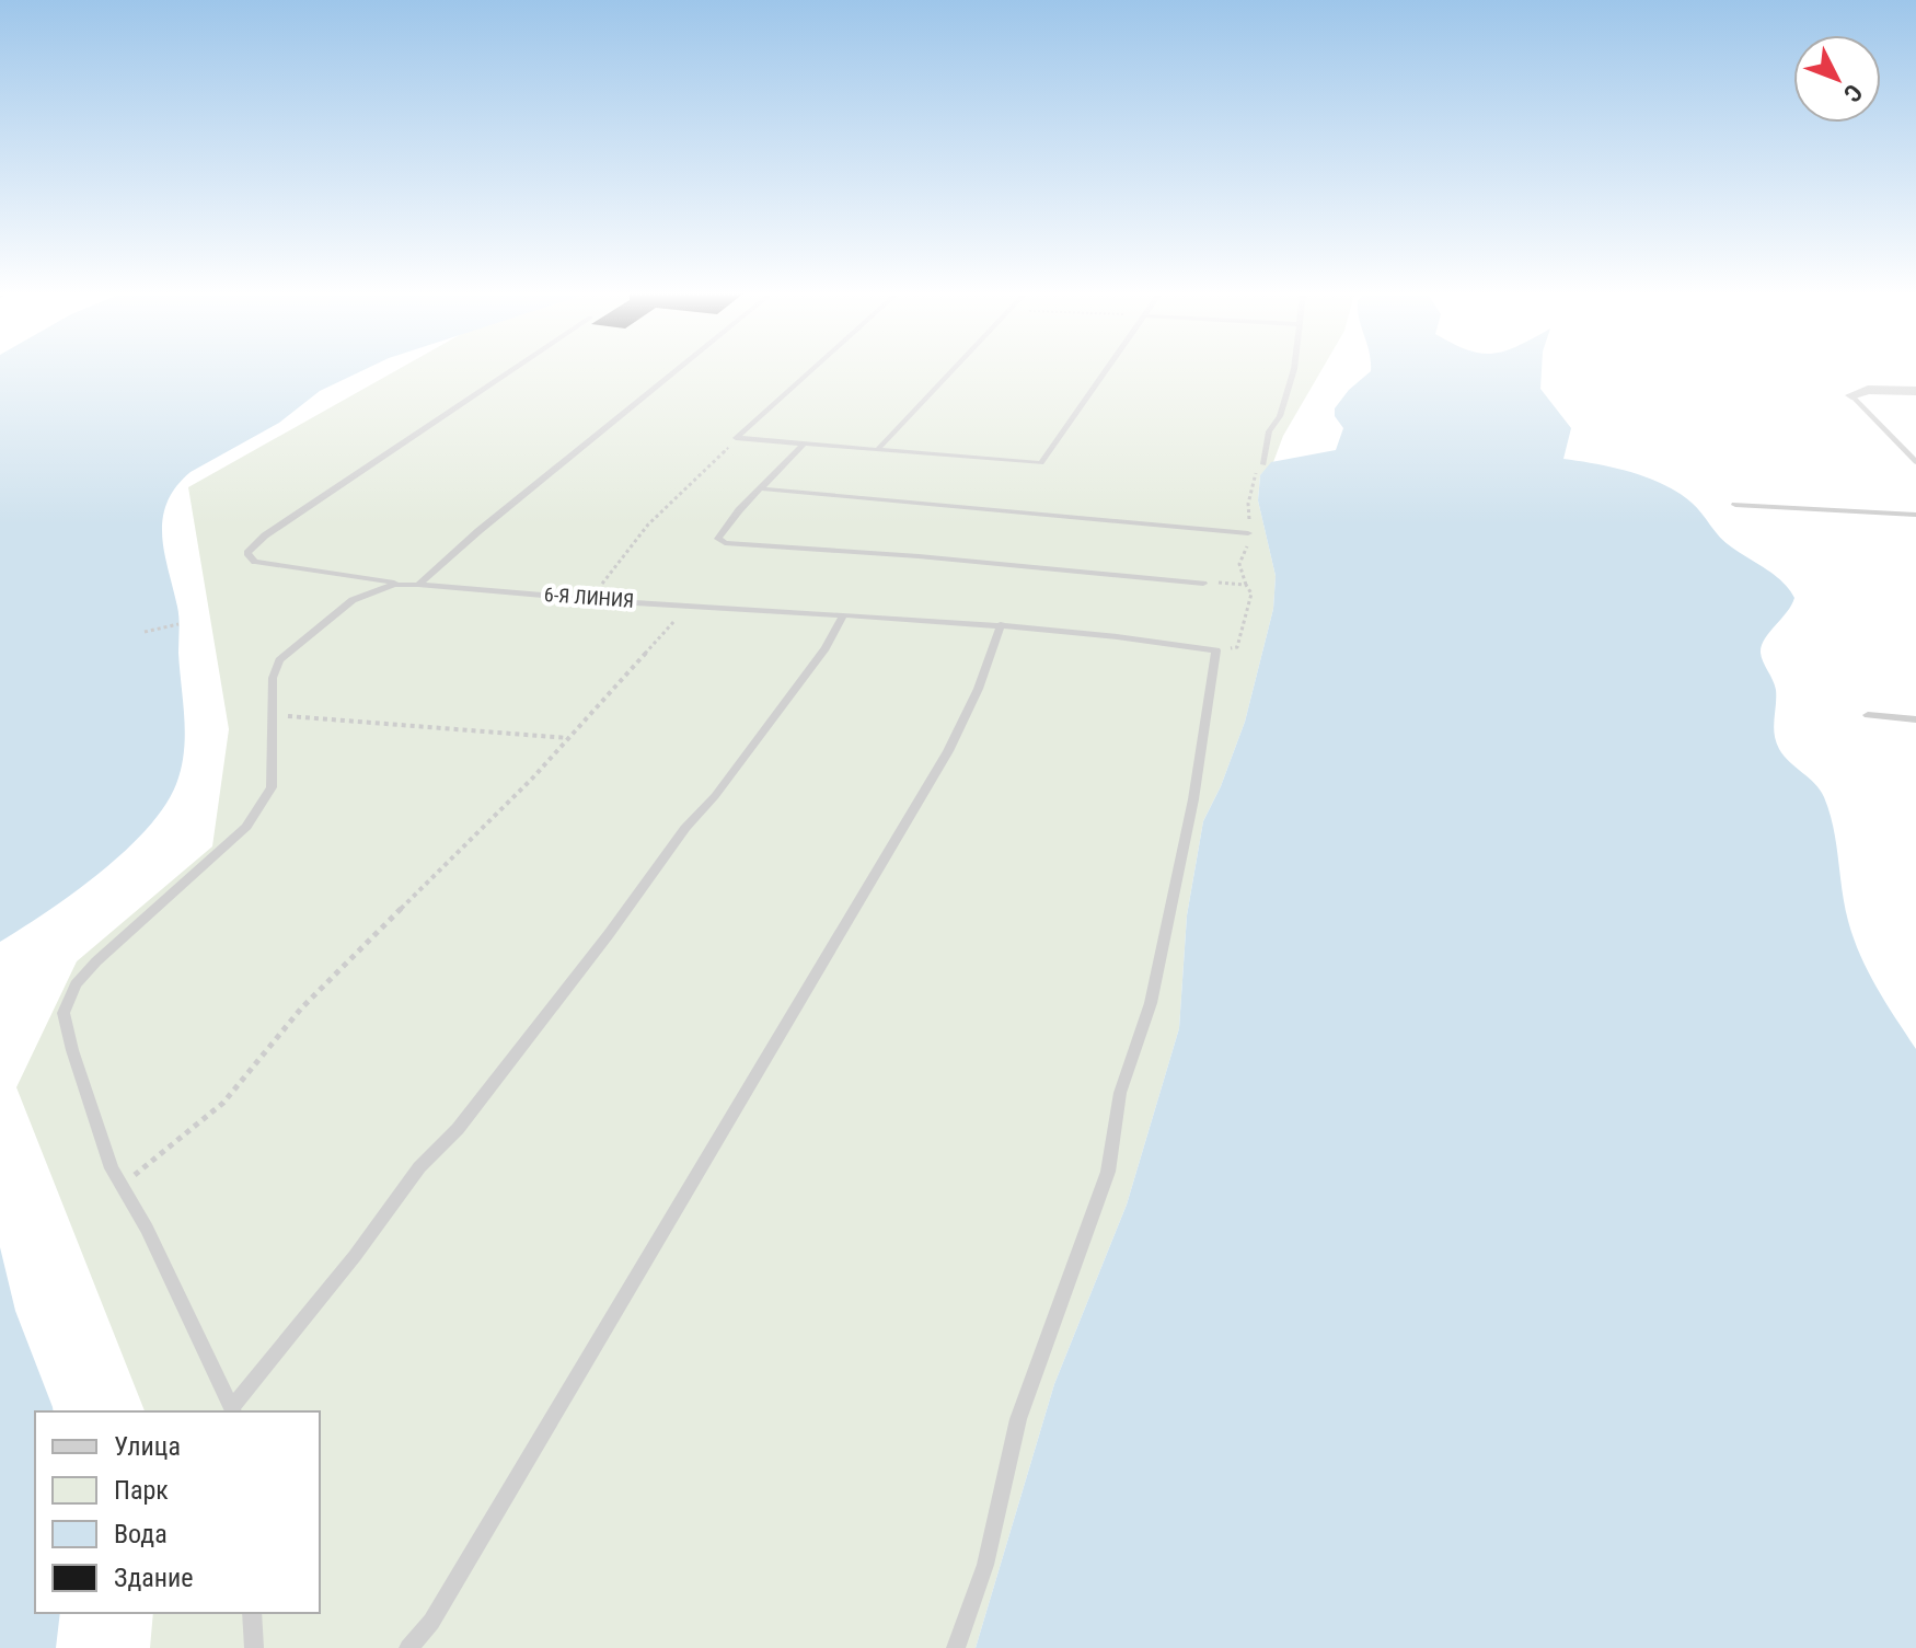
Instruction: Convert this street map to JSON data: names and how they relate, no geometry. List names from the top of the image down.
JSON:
{
  "streets": {
    "lane": ["6-Я ЛИНИЯ"]
  },
  "legend": [
    "Улица",
    "Парк",
    "Вода",
    "Здание"
  ],
  "north": "bottom right"
}
